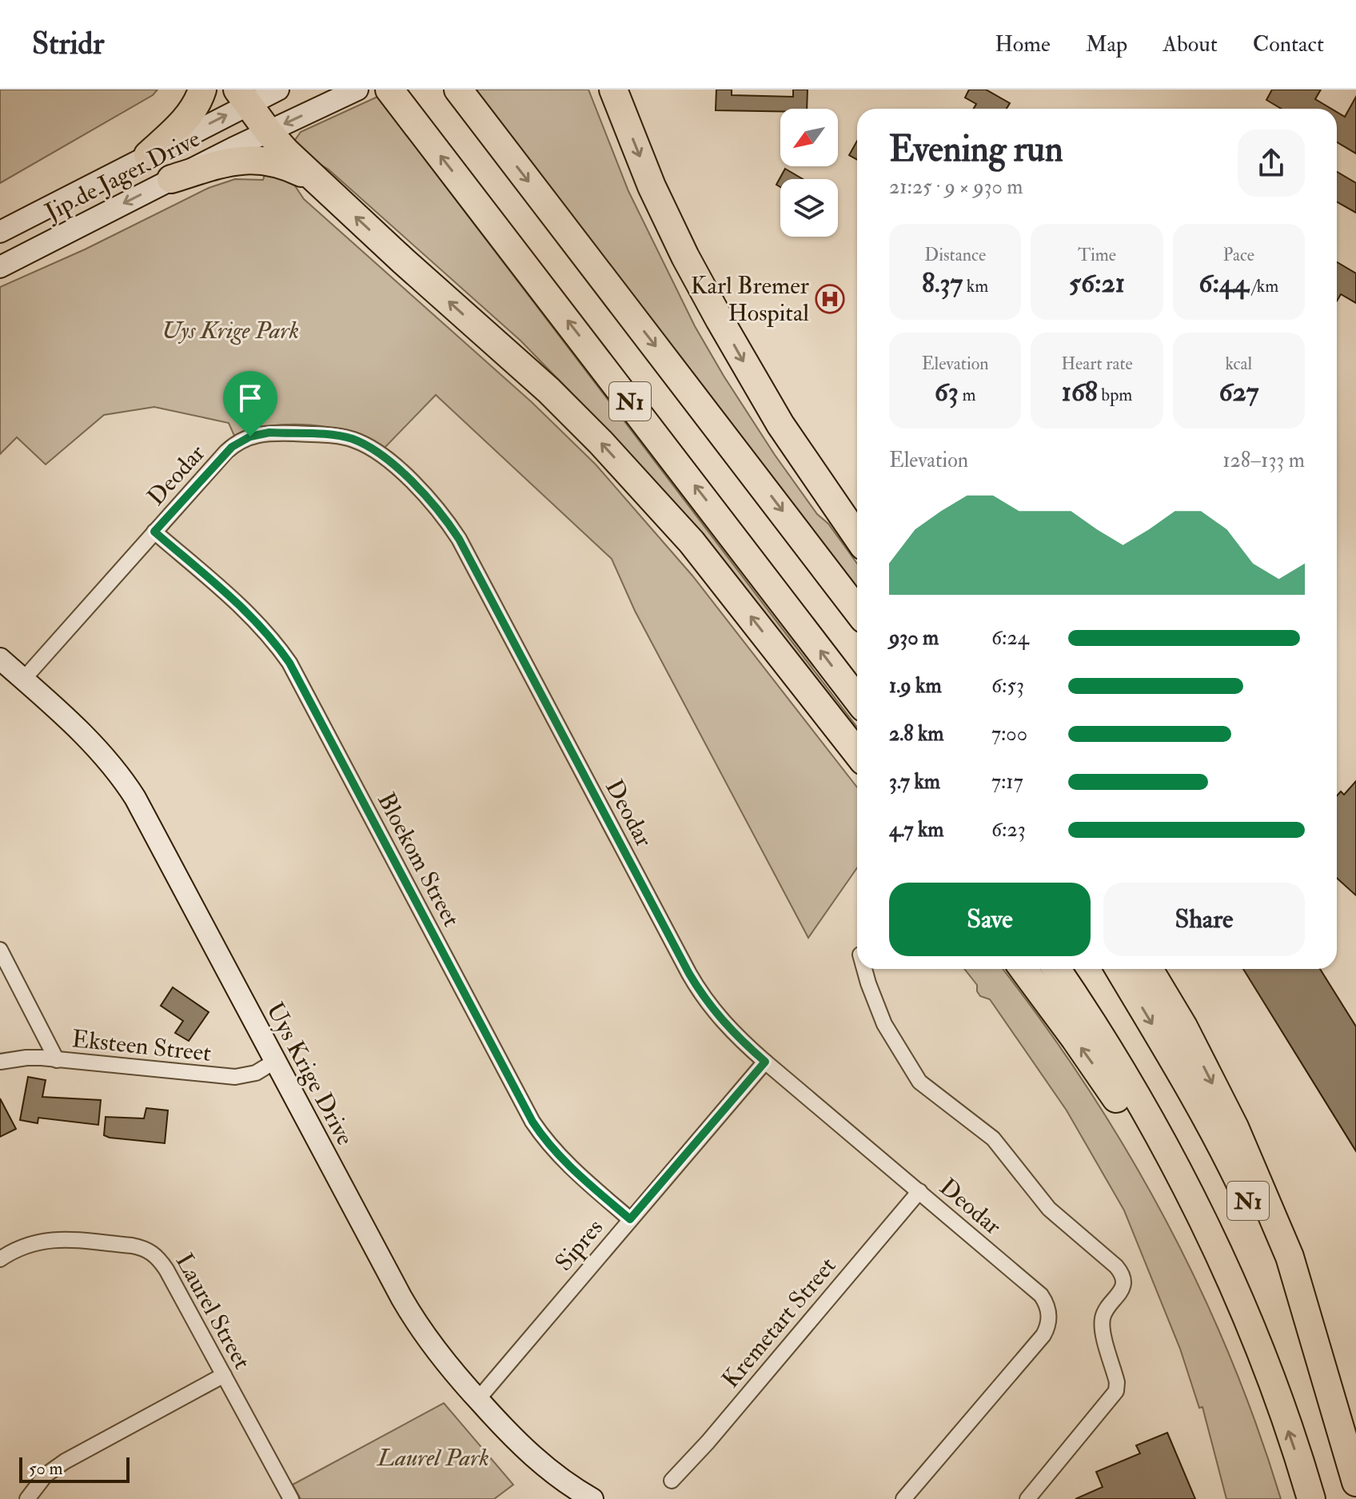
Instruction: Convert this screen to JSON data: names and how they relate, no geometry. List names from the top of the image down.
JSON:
{
  "streets": {
    "highway": ["N1"],
    "street": [
      "Jip de Jager Drive",
      "Deodar",
      "Bloekom Street",
      "Eksteen Street",
      "Uys Krige Drive",
      "Sipres",
      "Laurel Street",
      "Kremetart Street"
    ]
  },
  "crossings": [
    ["Deodar", "Bloekom Street"],
    ["Deodar", "Uys Krige Drive"],
    ["Deodar", "Sipres"],
    ["Deodar", "Kremetart Street"],
    ["Bloekom Street", "Sipres"],
    ["Eksteen Street", "Uys Krige Drive"],
    ["Uys Krige Drive", "Sipres"]
  ],
  "parks": ["Uys Krige Park", "Laurel Park"],
  "places": {
    "hospital": ["Karl Bremer Hospital"]
  },
  "scale_bar": "50 m",
  "north": "bottom left",
  "page": {
    "header": "Stridr",
    "nav": [
      "Home",
      "Map",
      "About",
      "Contact"
    ],
    "heading": ["Evening run", "21:25 · 9 × 930 m"],
    "stats": [
      ["Distance", "8.37 km"],
      ["Time", "56:21"],
      ["Pace", "6:44 /km"],
      ["Elevation", "63 m"],
      ["Heart rate", "168 bpm"],
      ["kcal", "627"]
    ],
    "chart": ["Elevation", "128–133 m"],
    "list": [
      {
        "name": "930 m",
        "note": "6:24"
      },
      {
        "name": "1.9 km",
        "note": "6:53"
      },
      {
        "name": "2.8 km",
        "note": "7:00"
      },
      {
        "name": "3.7 km",
        "note": "7:17"
      },
      {
        "name": "4.7 km",
        "note": "6:23"
      }
    ],
    "buttons": ["Save", "Share"],
    "scale": "50 m"
  }
}
